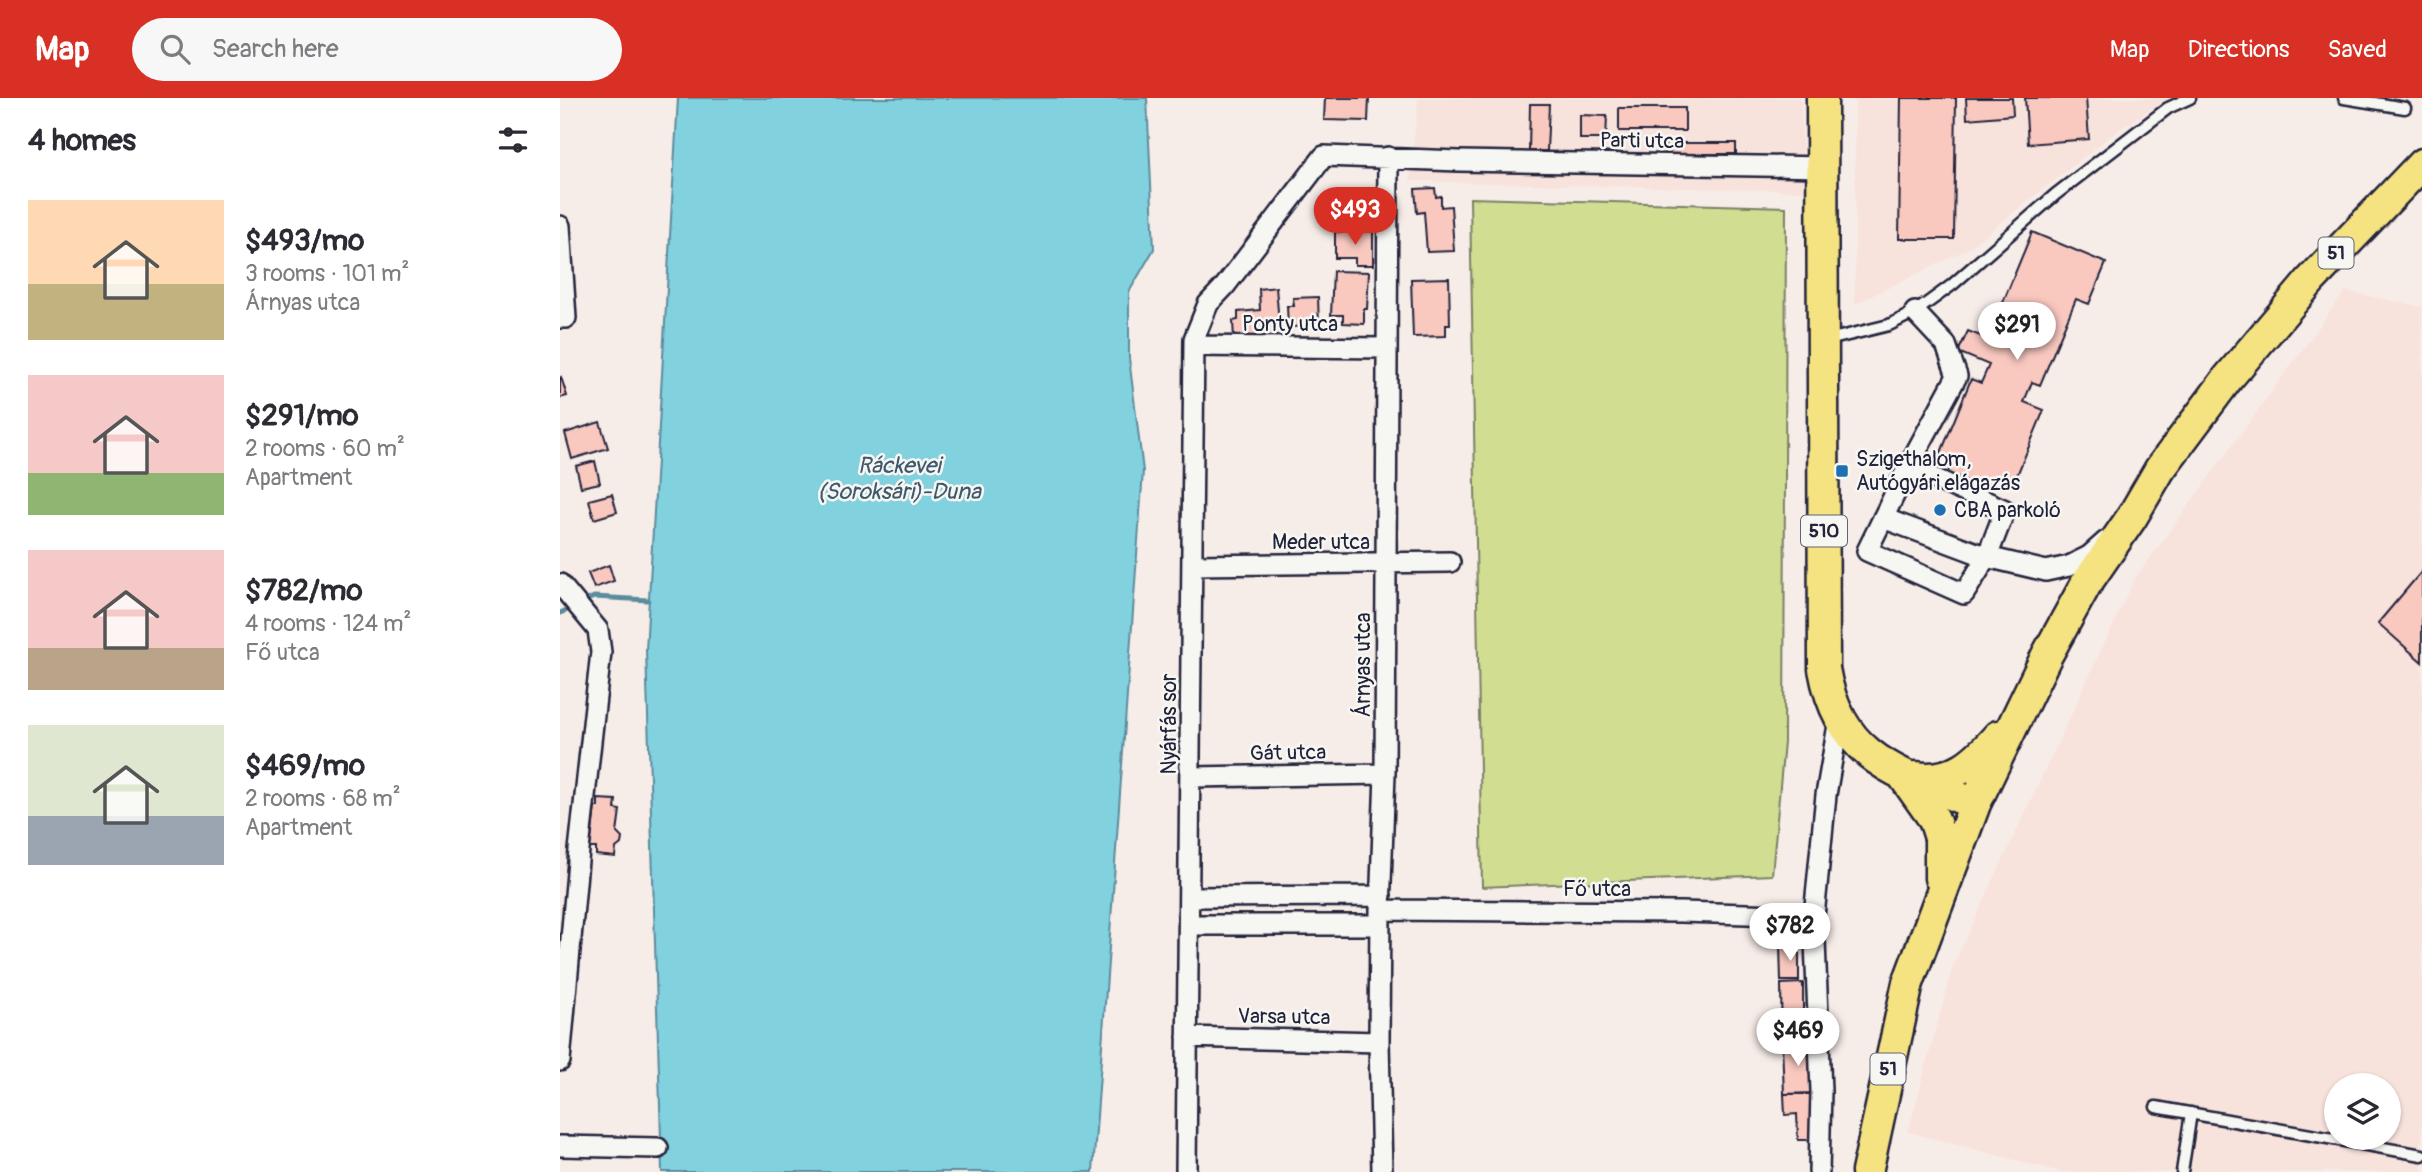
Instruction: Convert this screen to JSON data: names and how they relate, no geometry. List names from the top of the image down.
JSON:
{
  "streets": {
    "main road": ["51", "510"],
    "street": [
      "Parti utca",
      "Ponty utca",
      "Meder utca",
      "Árnyas utca",
      "Nyárfás sor",
      "Gát utca",
      "Fő utca",
      "Varsa utca"
    ]
  },
  "crossings": [
    ["Parti utca", "510"],
    ["Parti utca", "Árnyas utca"],
    ["Parti utca", "Nyárfás sor"],
    ["51", "510"],
    ["Ponty utca", "Árnyas utca"],
    ["Ponty utca", "Nyárfás sor"],
    ["Meder utca", "Árnyas utca"],
    ["Meder utca", "Nyárfás sor"],
    ["Árnyas utca", "Nyárfás sor"],
    ["Árnyas utca", "Gát utca"],
    ["Árnyas utca", "Fő utca"],
    ["Árnyas utca", "Varsa utca"],
    ["Nyárfás sor", "Gát utca"],
    ["Nyárfás sor", "Fő utca"],
    ["Nyárfás sor", "Varsa utca"]
  ],
  "water": ["Ráckevei (Soroksári)-Duna"],
  "places": {
    "transit": ["Szigethalom, Autógyári elágazás"],
    "other": ["CBA parkoló"]
  },
  "page": {
    "header": "Map",
    "search": "Search here",
    "nav": ["Map", "Directions", "Saved"],
    "heading": "4 homes",
    "list": [
      {
        "name": "$493/mo",
        "note": "3 rooms · 101 m² · Árnyas utca"
      },
      {
        "name": "$291/mo",
        "note": "2 rooms · 60 m² · Apartment"
      },
      {
        "name": "$782/mo",
        "note": "4 rooms · 124 m² · Fő utca"
      },
      {
        "name": "$469/mo",
        "note": "2 rooms · 68 m² · Apartment"
      }
    ],
    "price": [
      "$493",
      "$291",
      "$782",
      "$469"
    ]
  }
}
